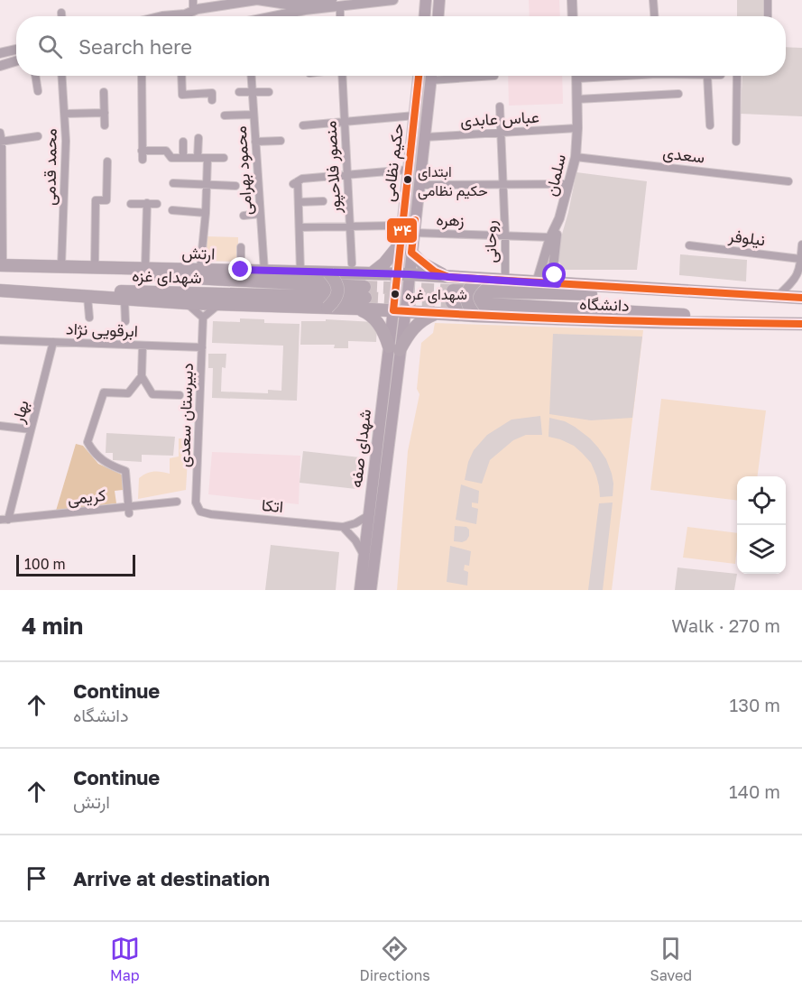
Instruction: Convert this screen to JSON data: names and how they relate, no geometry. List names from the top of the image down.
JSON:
{
  "streets": {
    "main road": [
      "حکیم نظامی",
      "ارتش",
      "شهدای غزه",
      "دانشگاه",
      "شهدای صفه"
    ],
    "street": [
      "عباس عابدی",
      "سعدی",
      "محمد قدمی",
      "منصور فلاحپور",
      "محمود بهرامی",
      "سلمان",
      "زهره",
      "نیلوفر",
      "روحانی",
      "ابرقویی نژاد",
      "بهار",
      "دبیرستان سعدی",
      "کریمی",
      "اتکا"
    ]
  },
  "crossings": [
    ["عباس عابدی", "حکیم نظامی"],
    ["عباس عابدی", "سلمان"],
    ["عباس عابدی", "روحانی"],
    ["سعدی", "سلمان"],
    ["حکیم نظامی", "زهره"],
    ["حکیم نظامی", "ارتش"],
    ["حکیم نظامی", "دانشگاه"],
    ["حکیم نظامی", "شهدای صفه"],
    ["محمد قدمی", "ارتش"],
    ["محمود بهرامی", "ارتش"],
    ["سلمان", "زهره"],
    ["سلمان", "دانشگاه"],
    ["زهره", "روحانی"],
    ["روحانی", "دانشگاه"],
    ["ارتش", "شهدای غزه"],
    ["ارتش", "دانشگاه"],
    ["دانشگاه", "شهدای صفه"],
    ["ابرقویی نژاد", "بهار"],
    ["ابرقویی نژاد", "دبیرستان سعدی"],
    ["بهار", "کریمی"],
    ["دبیرستان سعدی", "اتکا"]
  ],
  "places": ["ابتدای حکیم نظامی", "شهدای غره"],
  "lines": ["transit line ۳۴"],
  "scale_bar": "100 m",
  "page": {
    "search": "Search here",
    "scale": "100 m",
    "heading": ["4 min", "Walk · 270 m"],
    "list": [
      ["Continue", "دانشگاه", "130 m"],
      ["Continue", "ارتش", "140 m"],
      "Arrive at destination"
    ],
    "nav": ["Map", "Directions", "Saved"]
  }
}
